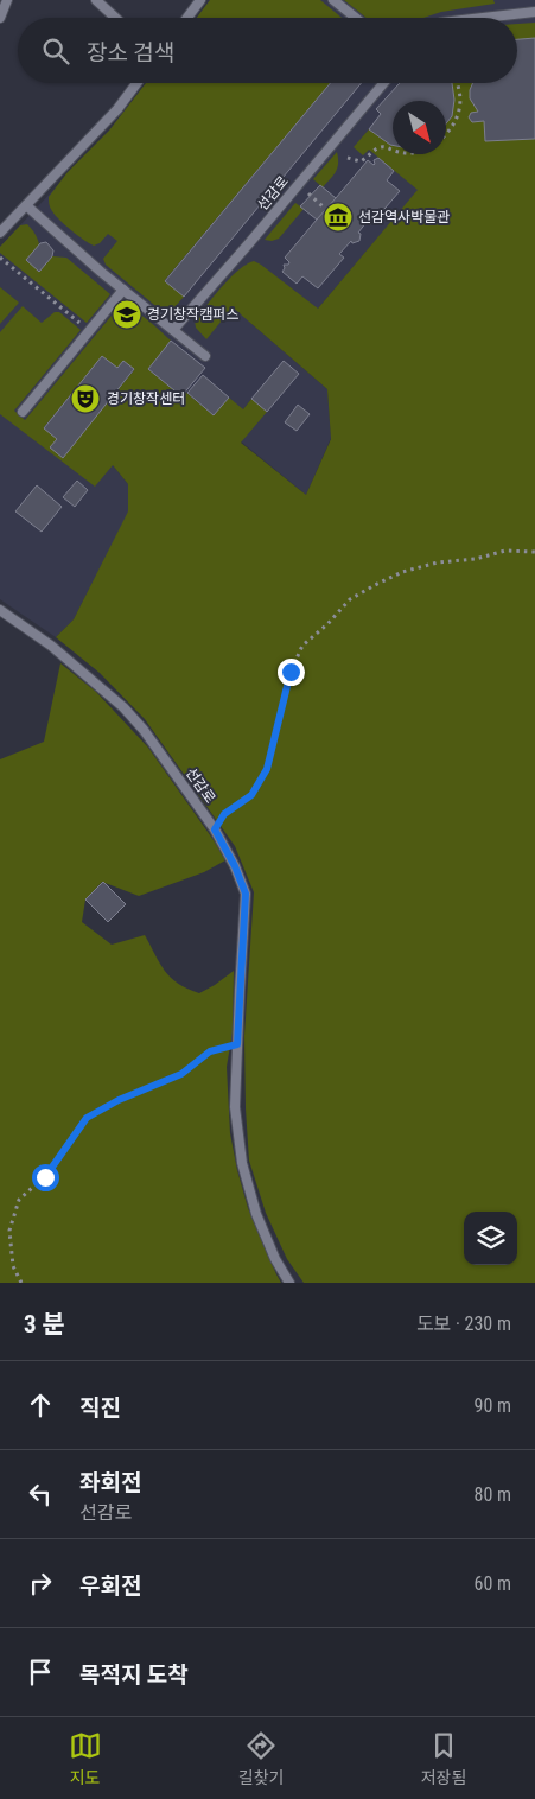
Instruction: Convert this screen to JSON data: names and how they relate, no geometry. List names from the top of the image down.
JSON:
{
  "streets": {
    "lane": ["선감로"]
  },
  "places": {
    "museum": ["선감역사박물관"],
    "school or university": ["경기창작캠퍼스"],
    "theatre": ["경기창작센터"]
  },
  "north": "bottom right",
  "page": {
    "search": "장소 검색",
    "heading": ["3 분", "도보 · 230 m"],
    "list": [
      ["직진", "90 m"],
      ["좌회전", "선감로", "80 m"],
      ["우회전", "60 m"],
      "목적지 도착"
    ],
    "nav": ["지도", "길찾기", "저장됨"]
  }
}
